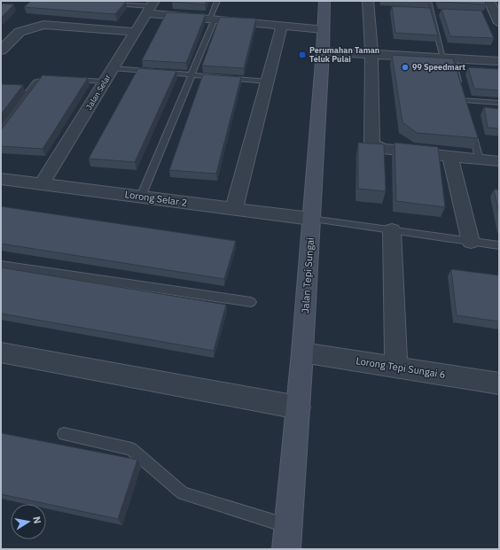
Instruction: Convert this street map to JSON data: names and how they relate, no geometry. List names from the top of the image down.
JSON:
{
  "streets": {
    "main road": ["Jalan Tepi Sungai"],
    "street": ["Jalan Selar", "Lorong Selar 2", "Lorong Tepi Sungai 6"]
  },
  "crossings": [
    ["Jalan Selar", "Lorong Selar 2"],
    ["Lorong Selar 2", "Jalan Tepi Sungai"],
    ["Jalan Tepi Sungai", "Lorong Tepi Sungai 6"]
  ],
  "places": {
    "transit": ["Perumahan Taman Teluk Pulai"],
    "other": ["99 Speedmart"]
  },
  "north": "right"
}
